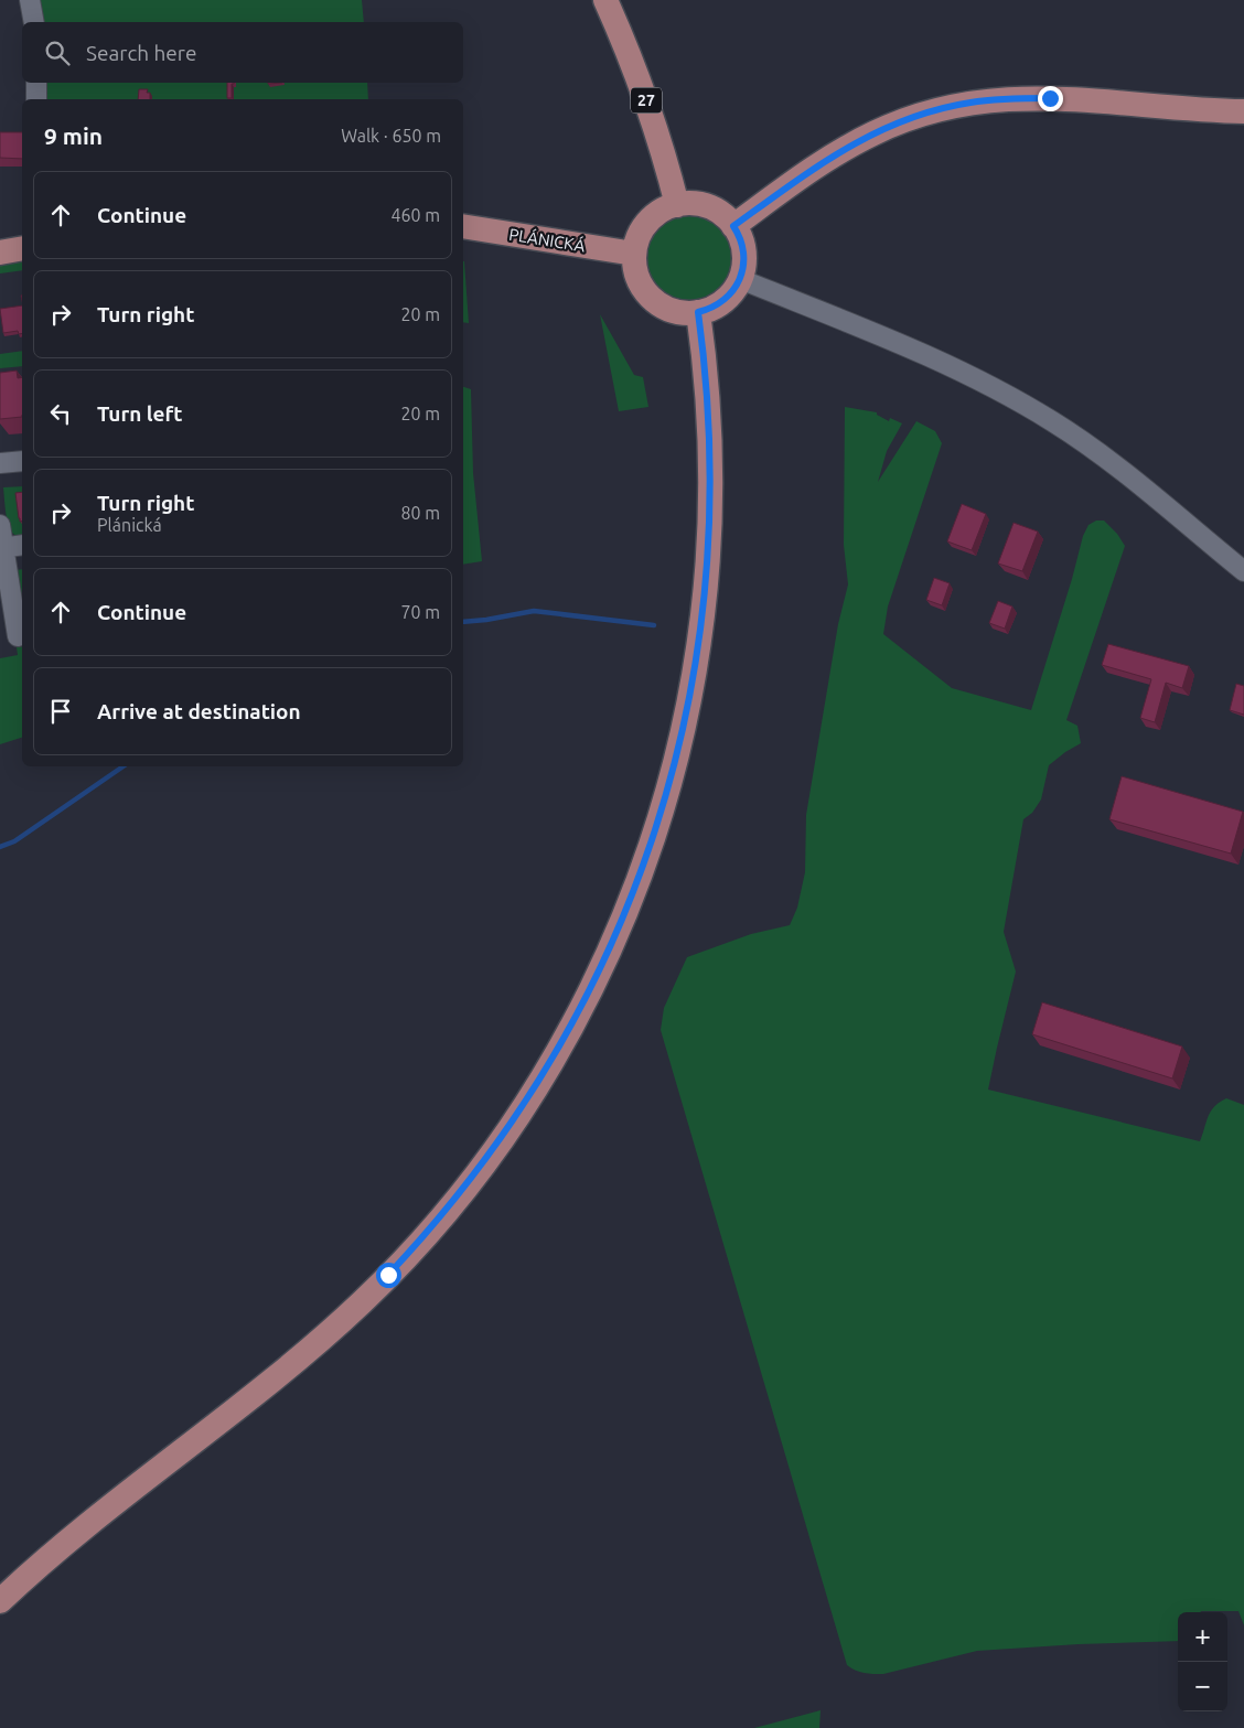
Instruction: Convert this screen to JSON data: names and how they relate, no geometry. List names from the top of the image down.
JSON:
{
  "streets": {
    "main road": ["27", "PLÁNICKÁ"]
  },
  "crossings": [
    ["27", "PLÁNICKÁ"]
  ],
  "page": {
    "search": "Search here",
    "heading": ["9 min", "Walk · 650 m"],
    "list": [
      ["Continue", "460 m"],
      ["Turn right", "20 m"],
      ["Turn left", "20 m"],
      ["Turn right", "Plánická", "80 m"],
      ["Continue", "70 m"],
      "Arrive at destination"
    ],
    "map_buttons": ["+", "−"]
  }
}
